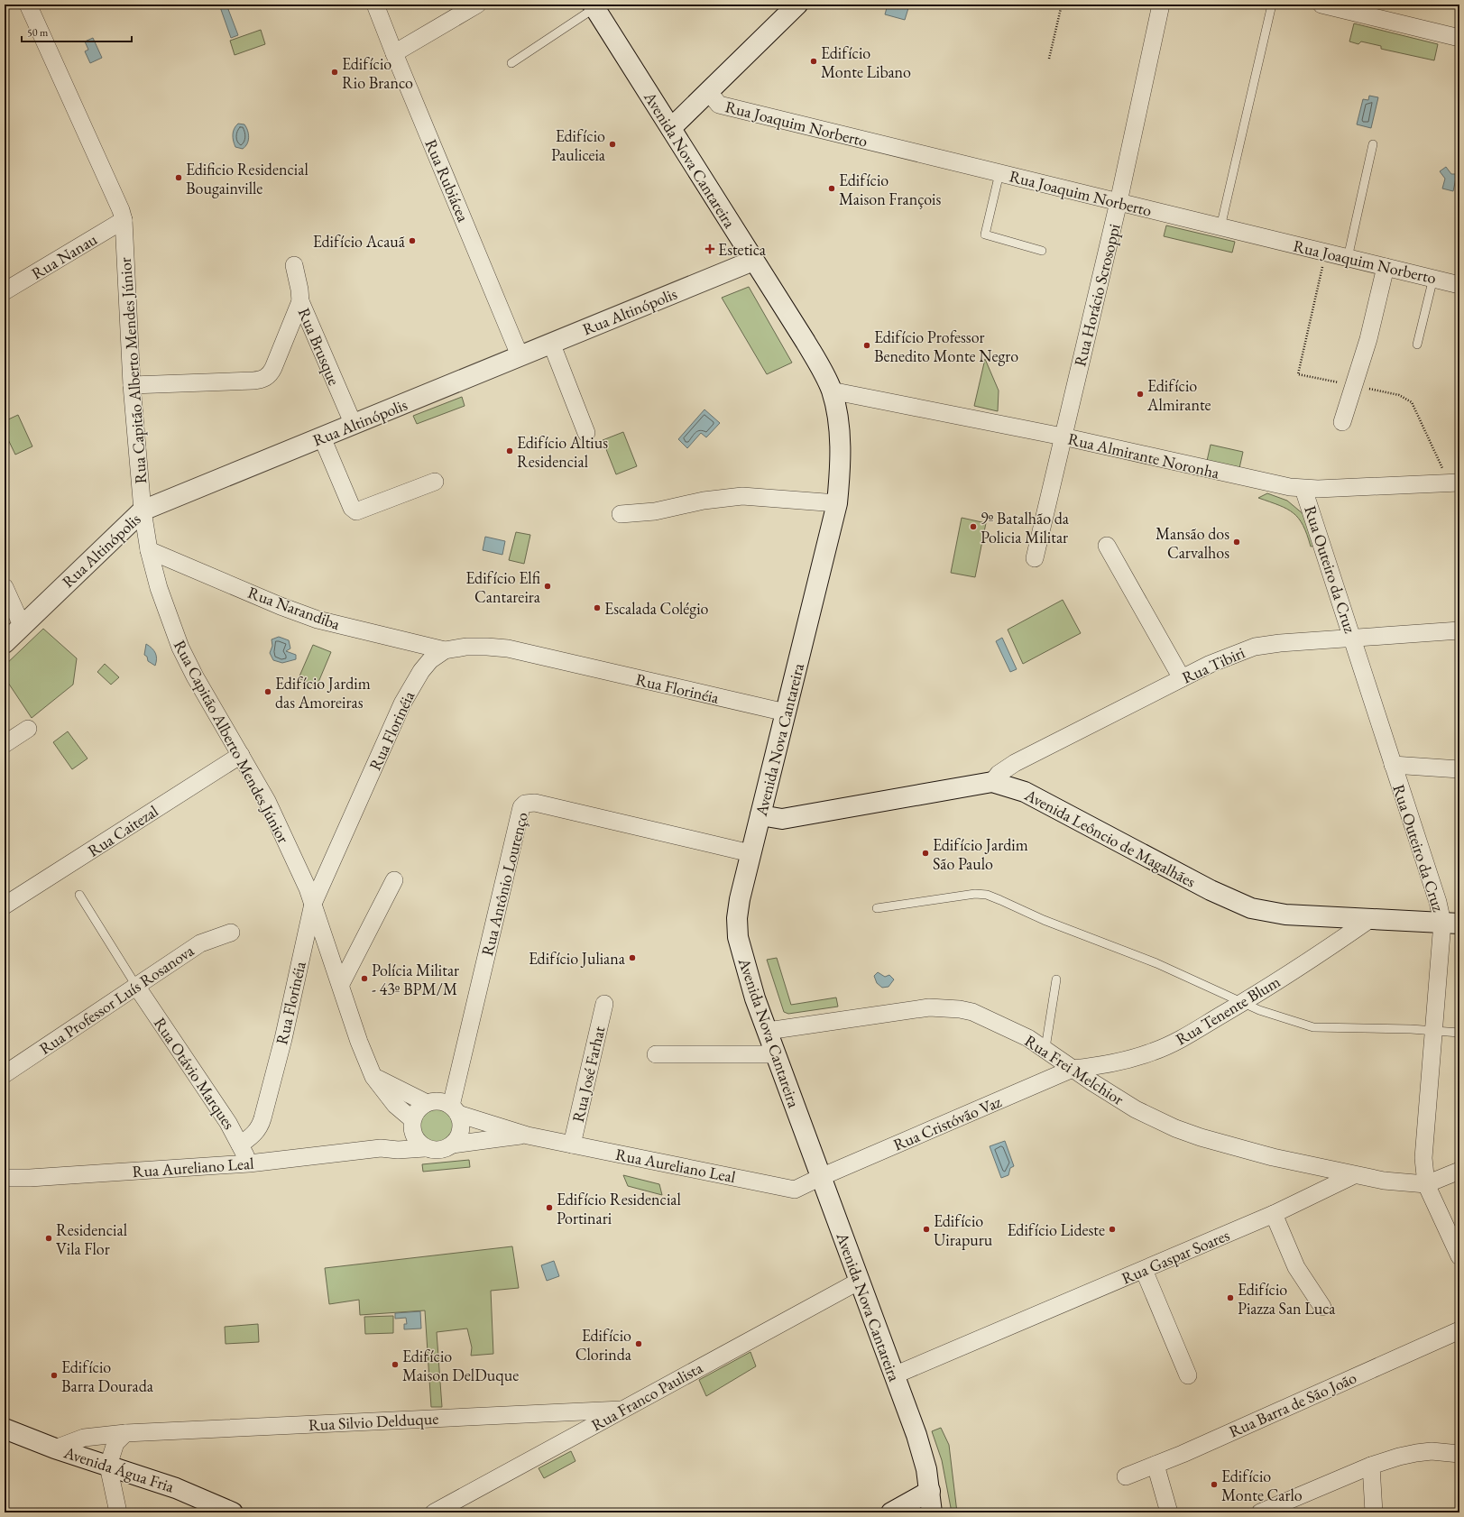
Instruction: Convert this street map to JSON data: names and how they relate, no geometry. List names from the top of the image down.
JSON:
{
  "streets": {
    "main road": [
      "Avenida Nova Cantareira",
      "Rua Altinópolis",
      "Avenida Leôncio de Magalhães",
      "Avenida Água Fria"
    ],
    "street": [
      "Rua Joaquim Norberto",
      "Rua Rubiácea",
      "Rua Nanau",
      "Rua Horácio Scrosoppi",
      "Rua Brusque",
      "Rua Capitão Alberto Mendes Júnior",
      "Rua Almirante Noronha",
      "Rua Outeiro da Cruz",
      "Rua Narandiba",
      "Rua Tibiri",
      "Rua Florinéia",
      "Rua Caitezal",
      "Rua Antônio Lourenço",
      "Rua Professor Luís Rosanova",
      "Rua Tenente Blum",
      "Rua Frei Melchior",
      "Rua Otávio Marques",
      "Rua José Farhat",
      "Rua Cristóvão Vaz",
      "Rua Aureliano Leal",
      "Rua Gaspar Soares",
      "Rua Franco Paulista",
      "Rua Barra de São João",
      "Rua Silvio Delduque"
    ]
  },
  "crossings": [
    ["Rua Joaquim Norberto", "Rua Horácio Scrosoppi"],
    ["Avenida Nova Cantareira", "Rua Altinópolis"],
    ["Avenida Nova Cantareira", "Rua Almirante Noronha"],
    ["Avenida Nova Cantareira", "Rua Florinéia"],
    ["Avenida Nova Cantareira", "Avenida Leôncio de Magalhães"],
    ["Avenida Nova Cantareira", "Rua Antônio Lourenço"],
    ["Avenida Nova Cantareira", "Rua Frei Melchior"],
    ["Avenida Nova Cantareira", "Rua Cristóvão Vaz"],
    ["Avenida Nova Cantareira", "Rua Aureliano Leal"],
    ["Avenida Nova Cantareira", "Rua Gaspar Soares"],
    ["Avenida Nova Cantareira", "Rua Franco Paulista"],
    ["Rua Rubiácea", "Rua Altinópolis"],
    ["Rua Nanau", "Rua Capitão Alberto Mendes Júnior"],
    ["Rua Horácio Scrosoppi", "Rua Almirante Noronha"],
    ["Rua Altinópolis", "Rua Brusque"],
    ["Rua Altinópolis", "Rua Capitão Alberto Mendes Júnior"],
    ["Rua Capitão Alberto Mendes Júnior", "Rua Narandiba"],
    ["Rua Capitão Alberto Mendes Júnior", "Rua Florinéia"],
    ["Rua Capitão Alberto Mendes Júnior", "Rua Caitezal"],
    ["Rua Capitão Alberto Mendes Júnior", "Rua Antônio Lourenço"],
    ["Rua Capitão Alberto Mendes Júnior", "Rua Aureliano Leal"],
    ["Rua Almirante Noronha", "Rua Outeiro da Cruz"],
    ["Rua Outeiro da Cruz", "Rua Tibiri"],
    ["Rua Outeiro da Cruz", "Avenida Leôncio de Magalhães"],
    ["Rua Narandiba", "Rua Florinéia"],
    ["Rua Tibiri", "Avenida Leôncio de Magalhães"],
    ["Rua Florinéia", "Rua Otávio Marques"],
    ["Avenida Leôncio de Magalhães", "Rua Tenente Blum"],
    ["Rua Antônio Lourenço", "Rua Aureliano Leal"],
    ["Rua Professor Luís Rosanova", "Rua Otávio Marques"],
    ["Rua Tenente Blum", "Rua Frei Melchior"],
    ["Rua Tenente Blum", "Rua Cristóvão Vaz"],
    ["Rua Frei Melchior", "Rua Cristóvão Vaz"],
    ["Rua Frei Melchior", "Rua Gaspar Soares"],
    ["Rua Otávio Marques", "Rua Aureliano Leal"],
    ["Rua José Farhat", "Rua Aureliano Leal"],
    ["Rua Cristóvão Vaz", "Rua Aureliano Leal"],
    ["Rua Franco Paulista", "Rua Silvio Delduque"],
    ["Rua Silvio Delduque", "Avenida Água Fria"]
  ],
  "places": {
    "other": [
      "Edifício Monte Libano",
      "Edifício Rio Branco",
      "Edifício Pauliceia",
      "Edificio Residencial Bougainville",
      "Edifício Maison François",
      "Edifício Acauã",
      "Edifício Professor Benedito Monte Negro",
      "Edifício Almirante",
      "Edifício Altius Residencial",
      "9º Batalhão da Policia Militar",
      "Mansão dos Carvalhos",
      "Edifício Elfi Cantareira",
      "Escalada Colégio",
      "Edifício Jardim das Amoreiras",
      "Edifício Jardim São Paulo",
      "Edifício Juliana",
      "Polícia Militar - 43º BPM/M",
      "Edifício Residencial Portinari",
      "Edifício Uirapuru",
      "Edifício Lideste",
      "Residencial Vila Flor",
      "Edifício Piazza San Luca",
      "Edifício Clorinda",
      "Edifício Maison DelDuque",
      "Edifício Barra Dourada",
      "Edifício Monte Carlo"
    ],
    "health": ["Estetica"]
  },
  "scale_bar": "50 m"
}
